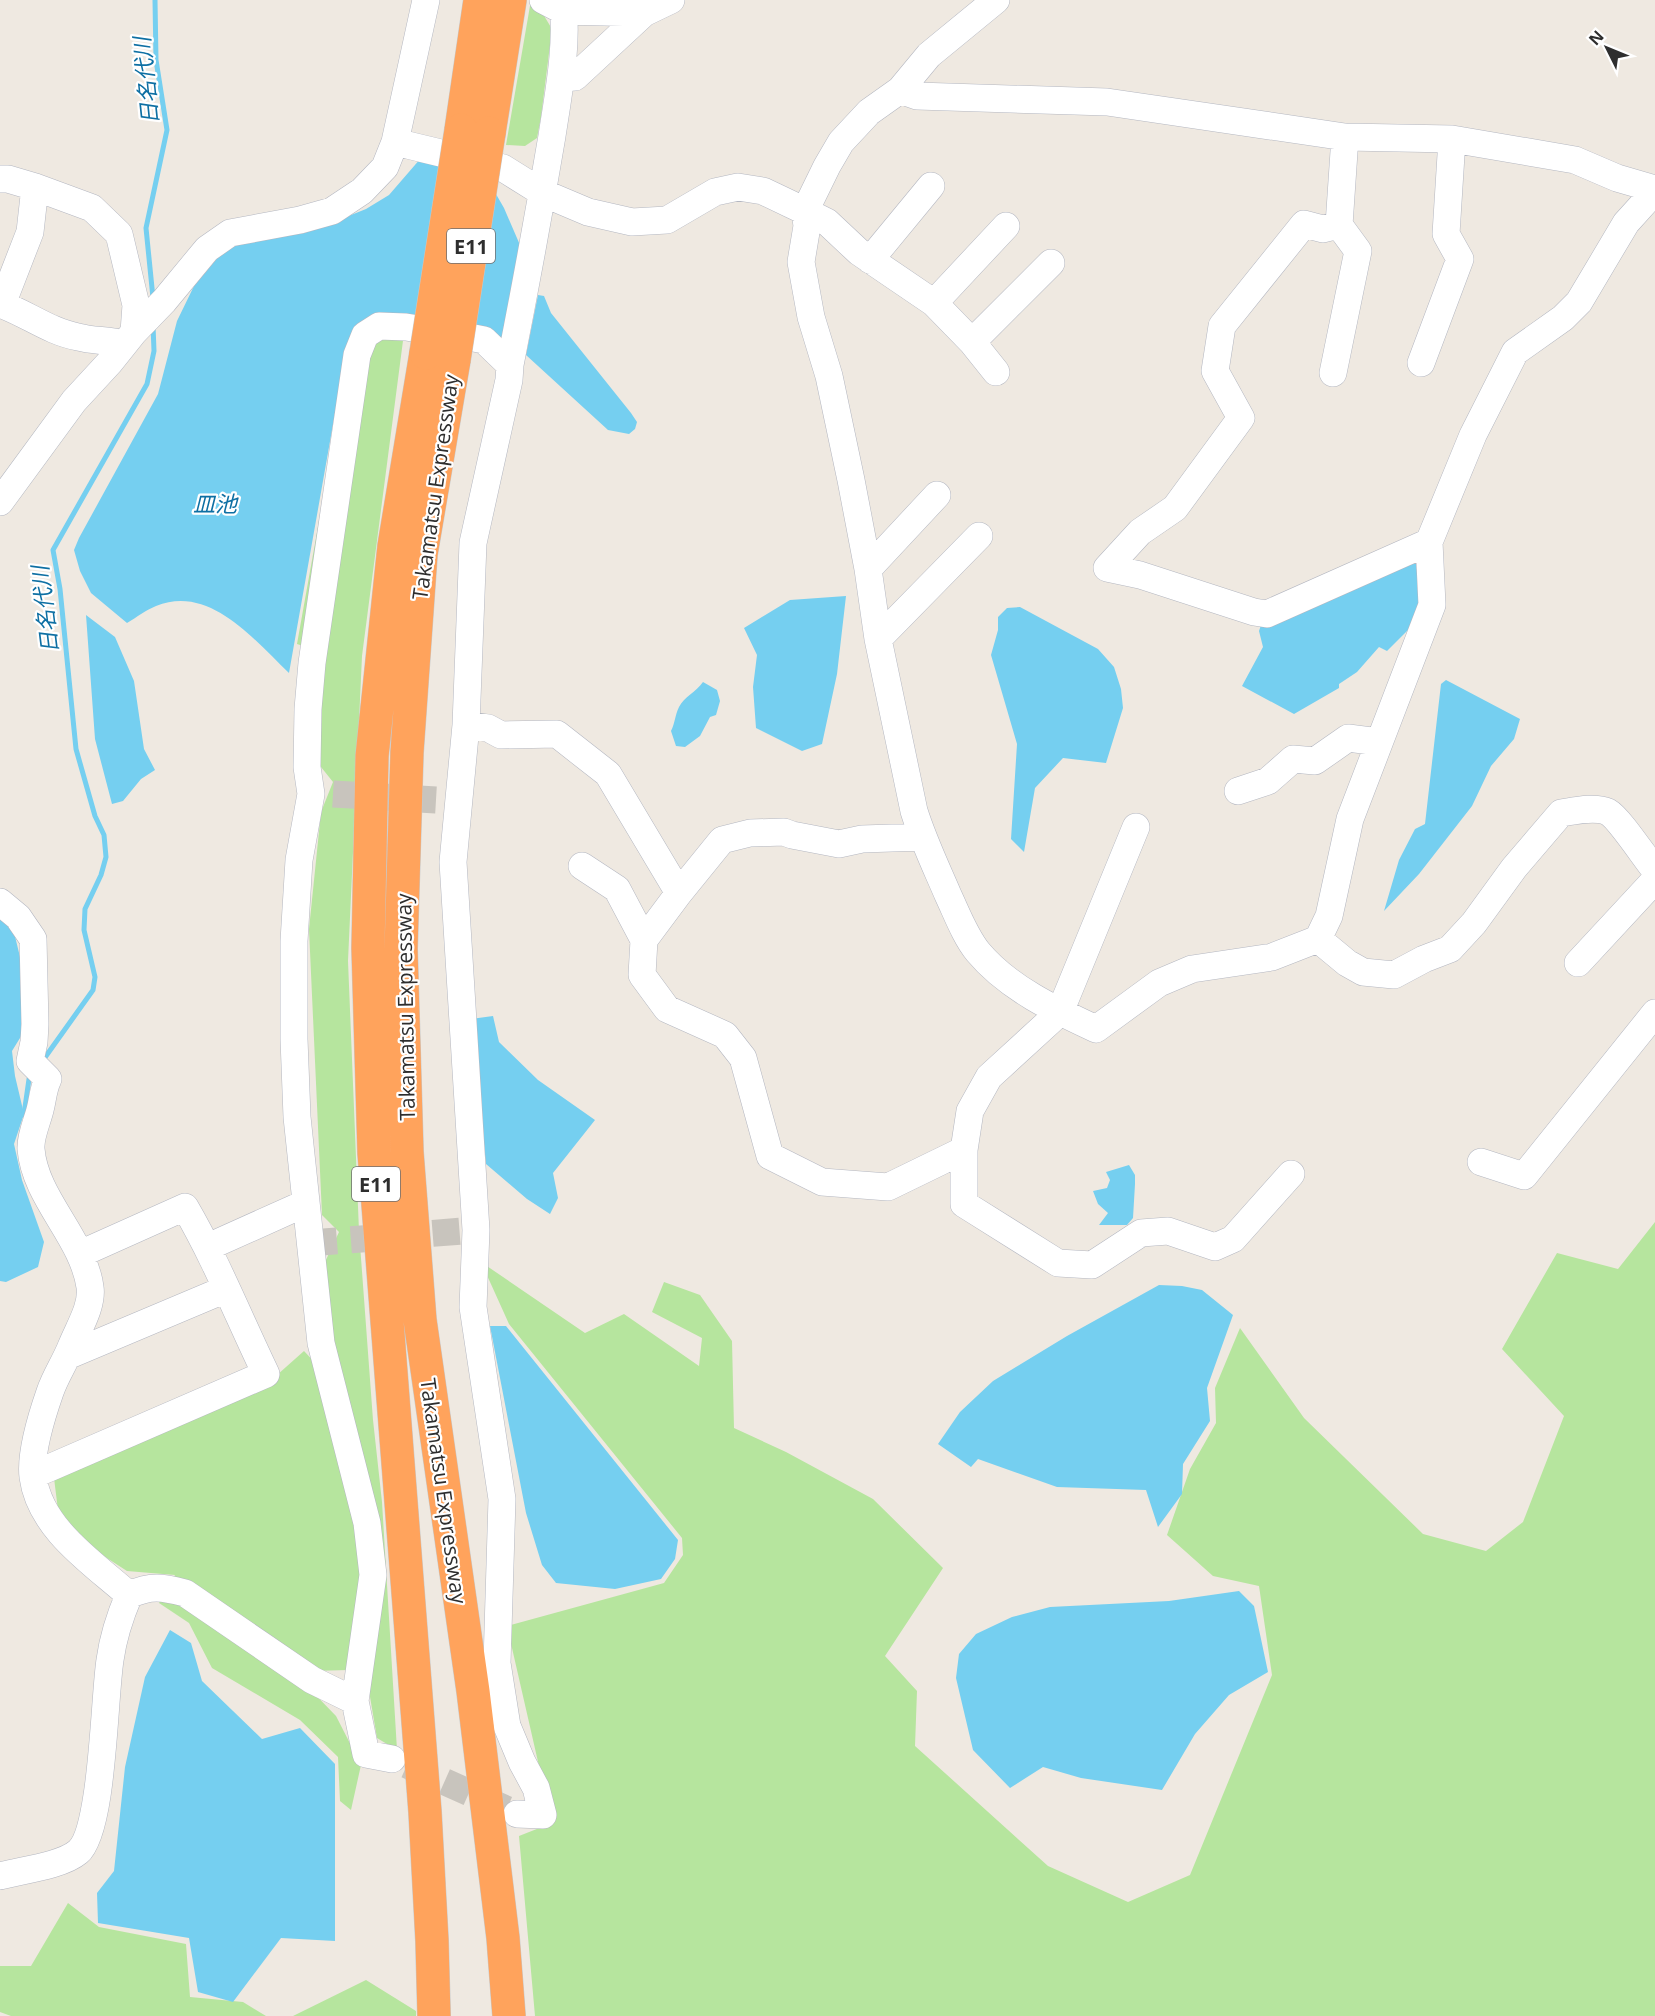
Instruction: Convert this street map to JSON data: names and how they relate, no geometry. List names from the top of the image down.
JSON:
{
  "streets": {
    "highway": ["E11", "Takamatsu Expressway"]
  },
  "water": ["日名代川", "皿池"],
  "north": "top left"
}
